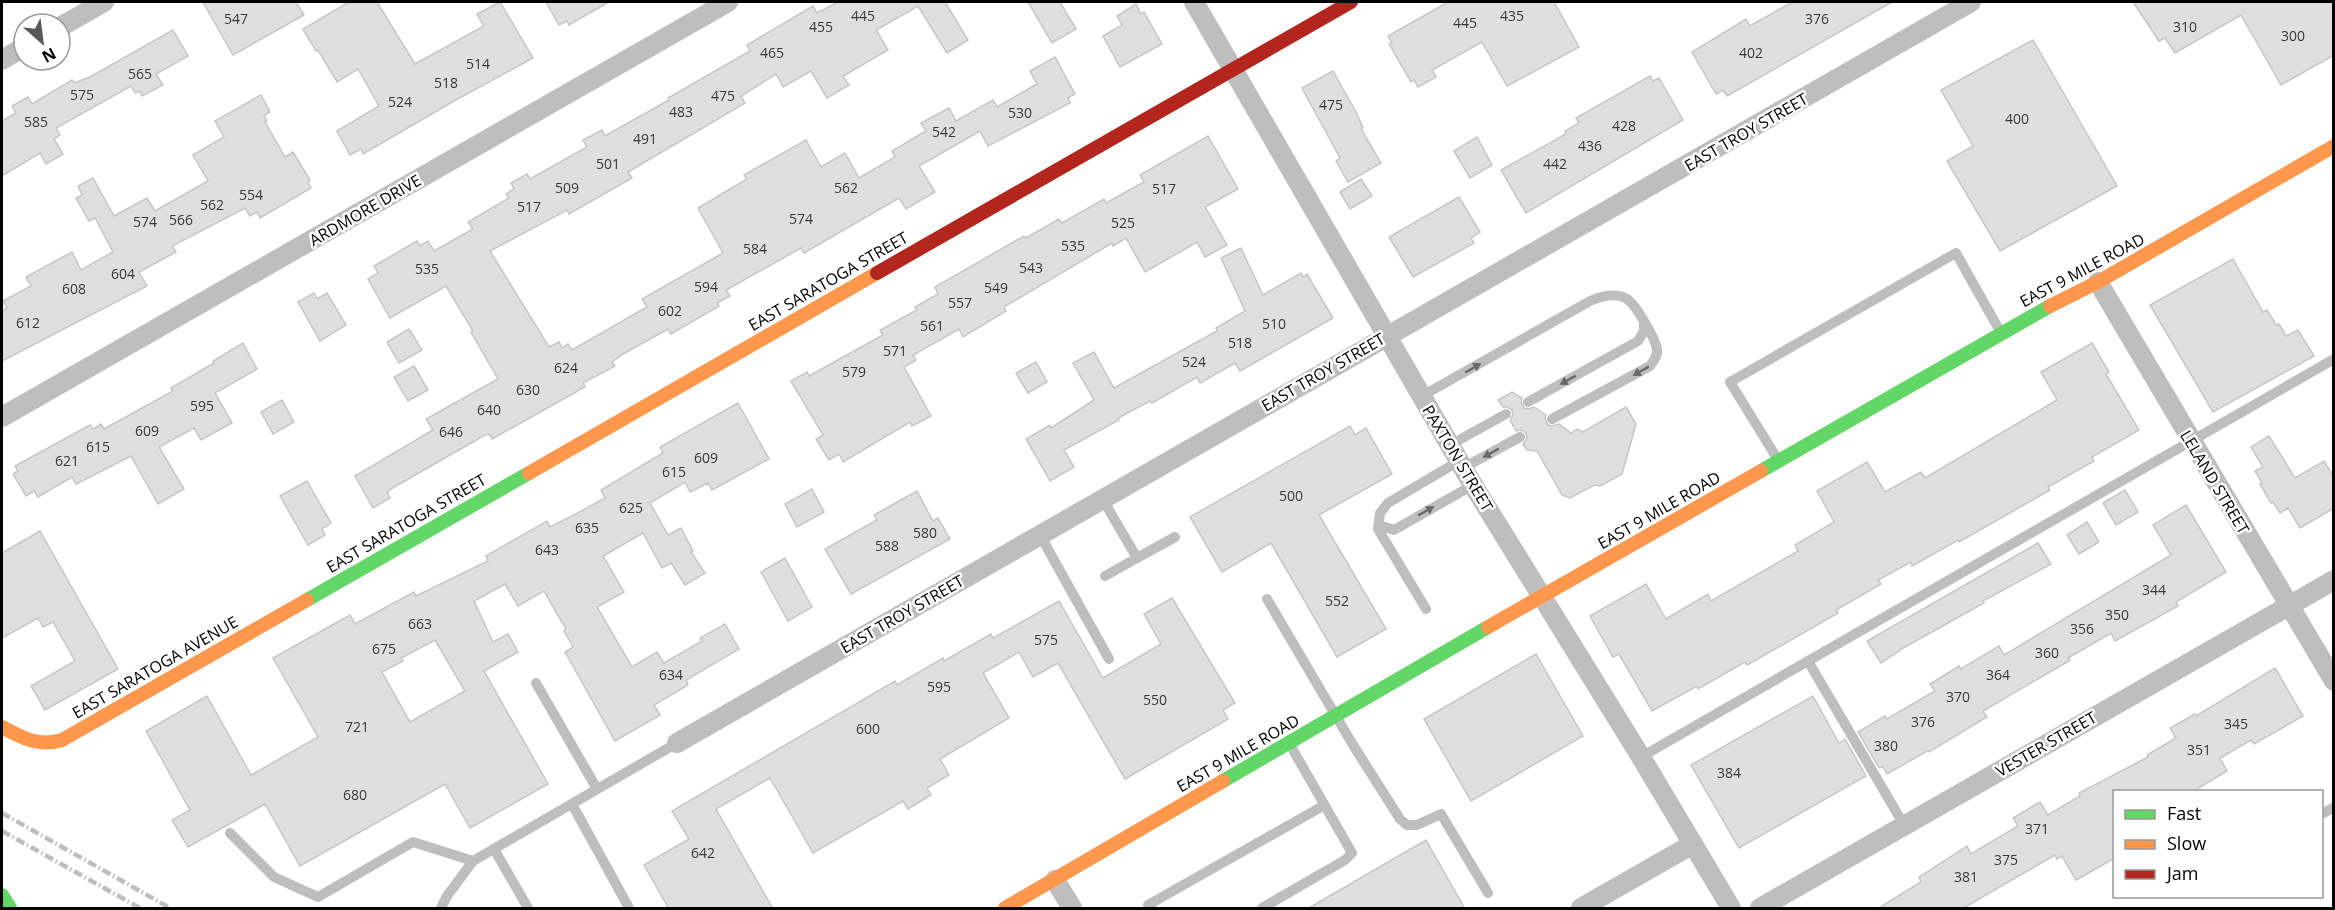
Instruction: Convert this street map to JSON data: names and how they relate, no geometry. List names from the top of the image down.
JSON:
{
  "streets": {
    "street": [
      "EAST TROY STREET",
      "ARDMORE DRIVE",
      "EAST 9 MILE ROAD",
      "EAST SARATOGA STREET",
      "PAXTON STREET",
      "LELAND STREET",
      "EAST SARATOGA AVENUE",
      "VESTER STREET"
    ]
  },
  "crossings": [
    ["EAST TROY STREET", "PAXTON STREET"],
    ["EAST 9 MILE ROAD", "PAXTON STREET"],
    ["EAST 9 MILE ROAD", "LELAND STREET"],
    ["EAST SARATOGA STREET", "PAXTON STREET"],
    ["EAST SARATOGA STREET", "EAST SARATOGA AVENUE"],
    ["LELAND STREET", "VESTER STREET"]
  ],
  "house_numbers": [
    "445",
    "435",
    "547",
    "376",
    "445",
    "455",
    "310",
    "300",
    "465",
    "402",
    "514",
    "565",
    "518",
    "575",
    "475",
    "524",
    "475",
    "483",
    "530",
    "400",
    "585",
    "428",
    "542",
    "491",
    "436",
    "501",
    "442",
    "509",
    "562",
    "517",
    "554",
    "562",
    "517",
    "574",
    "566",
    "574",
    "525",
    "535",
    "584",
    "543",
    "535",
    "604",
    "594",
    "549",
    "608",
    "557",
    "602",
    "612",
    "510",
    "561",
    "518",
    "571",
    "524",
    "624",
    "579",
    "630",
    "595",
    "640",
    "609",
    "646",
    "615",
    "609",
    "621",
    "615",
    "500",
    "625",
    "635",
    "580",
    "588",
    "643",
    "344",
    "552",
    "350",
    "663",
    "356",
    "575",
    "675",
    "360",
    "634",
    "364",
    "595",
    "370",
    "550",
    "376",
    "345",
    "721",
    "600",
    "380",
    "351",
    "384",
    "680",
    "371",
    "642",
    "375",
    "381"
  ],
  "legend": ["Fast", "Slow", "Jam"],
  "north": "bottom right"
}
